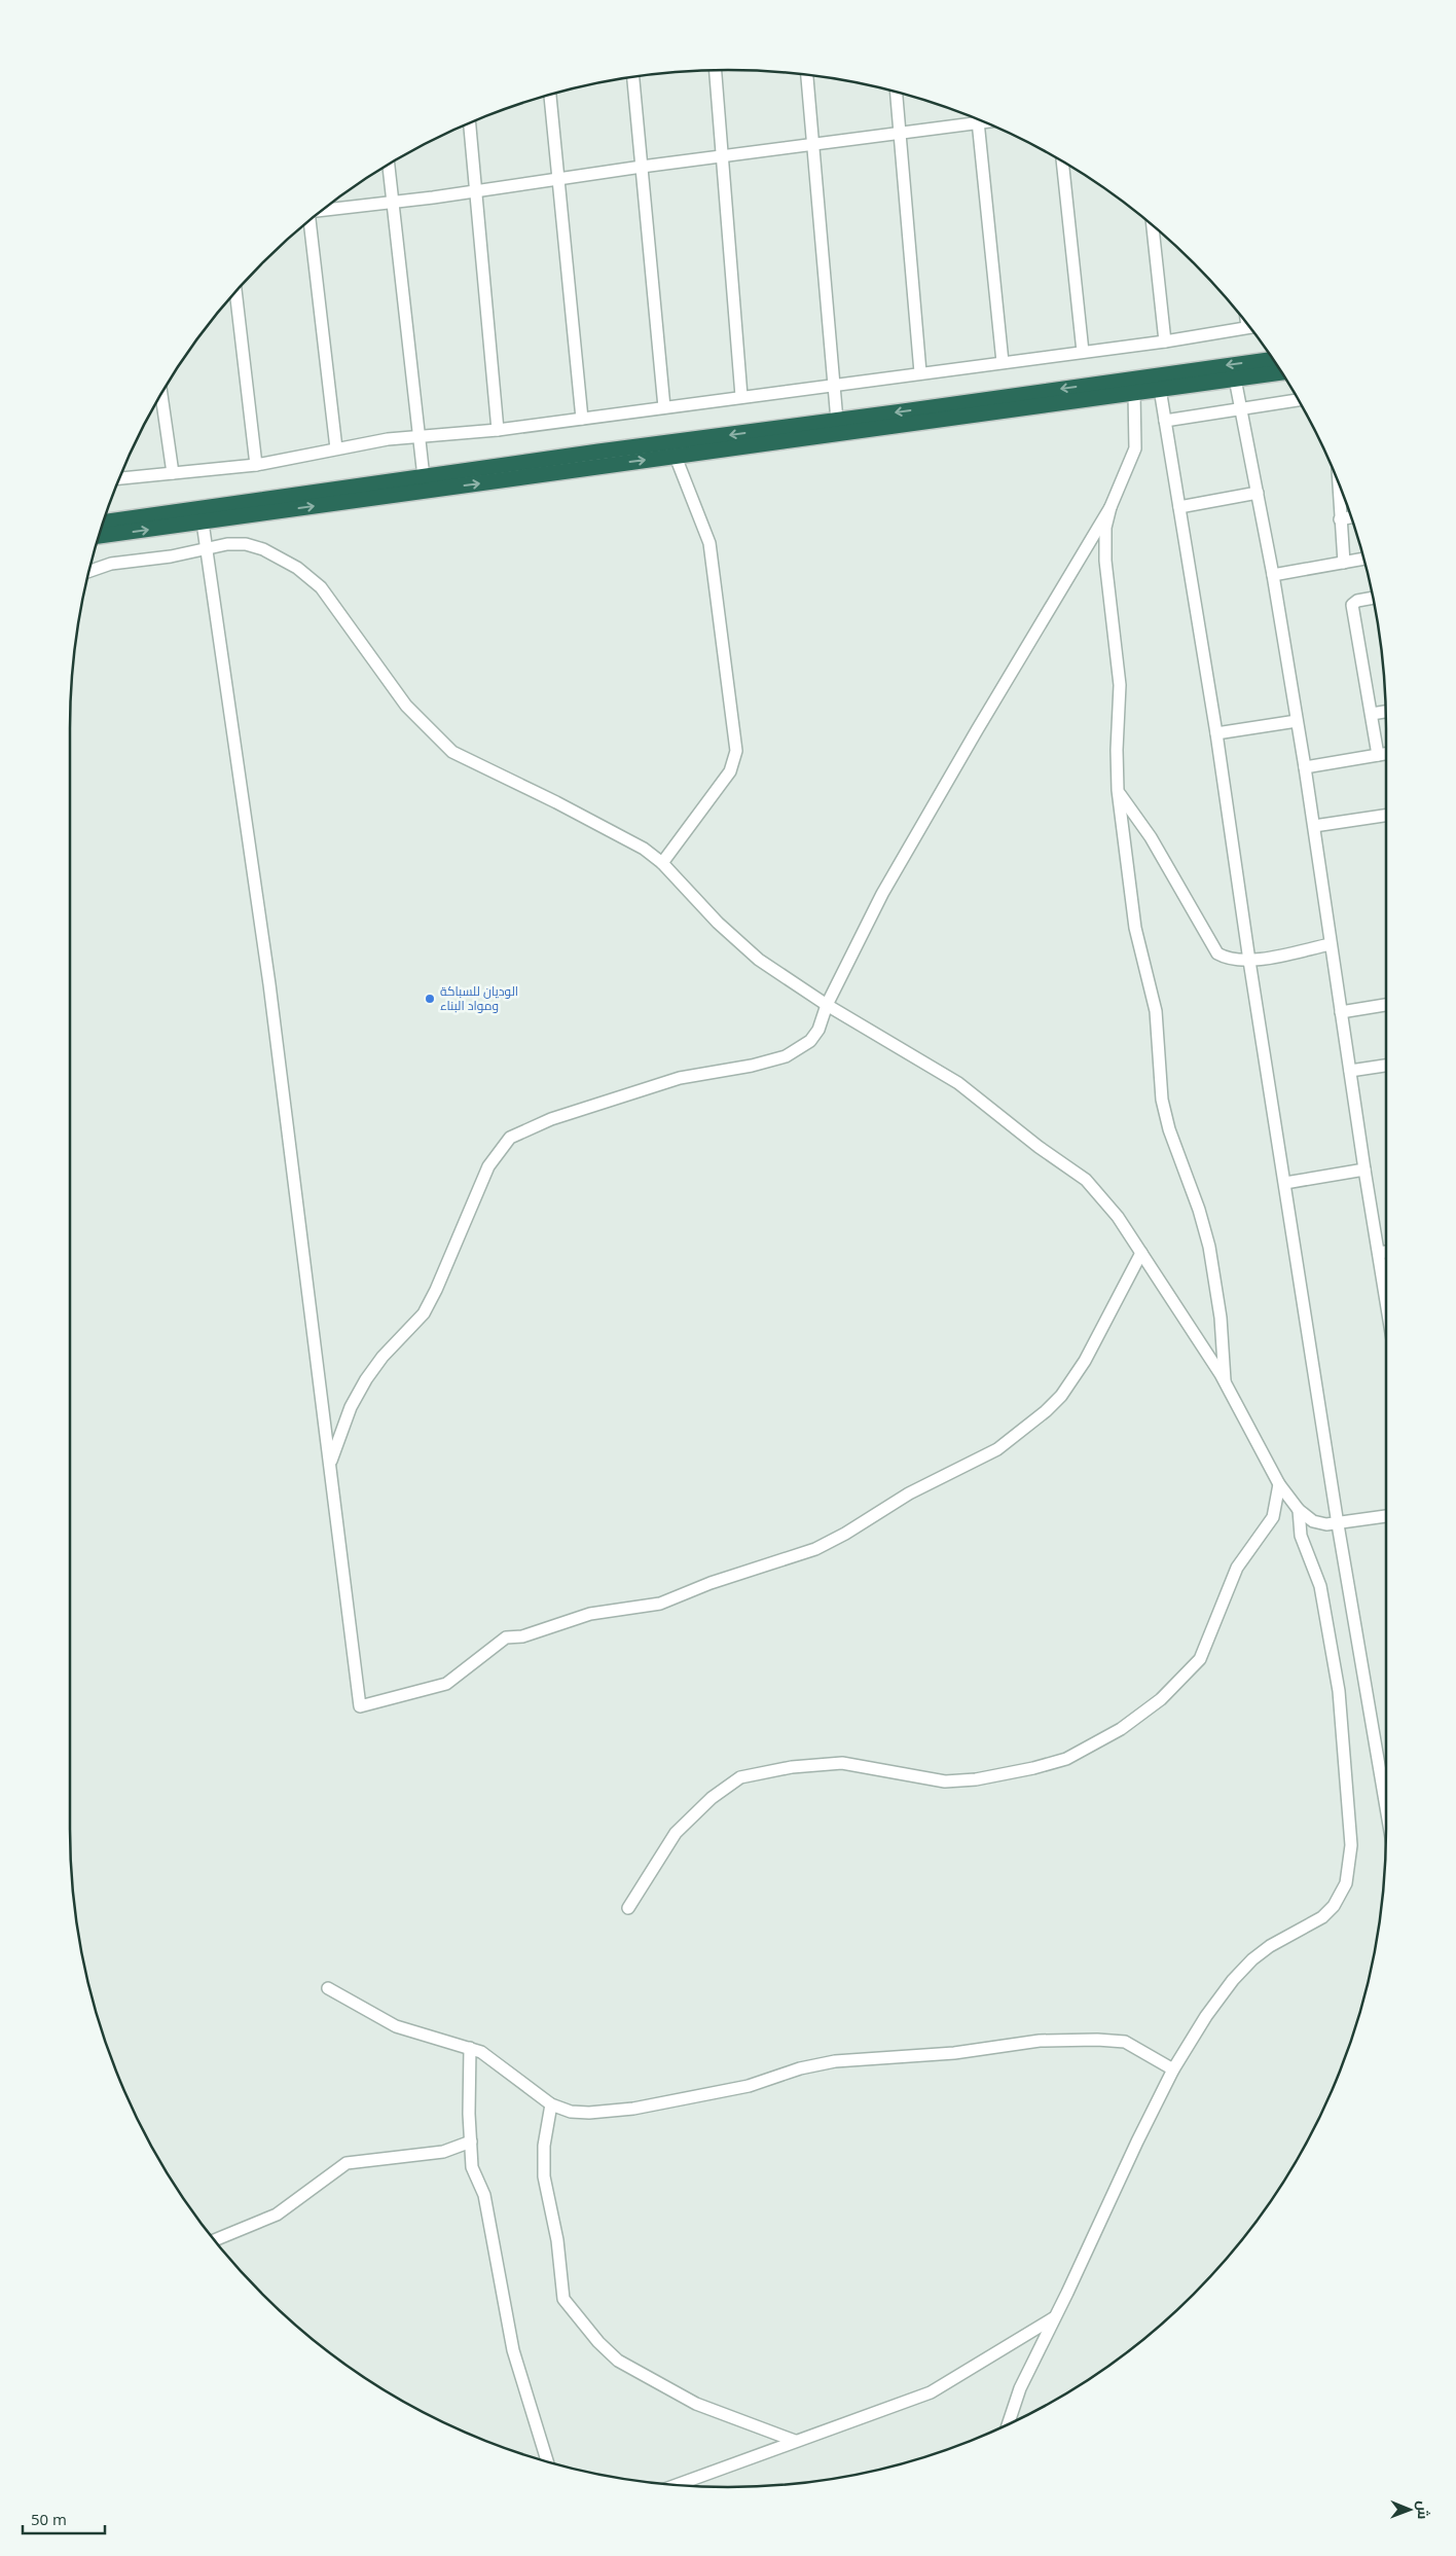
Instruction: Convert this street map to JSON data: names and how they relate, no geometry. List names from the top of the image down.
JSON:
{
  "places": ["الوديان للسباكة ومواد البناء"],
  "scale_bar": "50 m",
  "north": "right"
}
